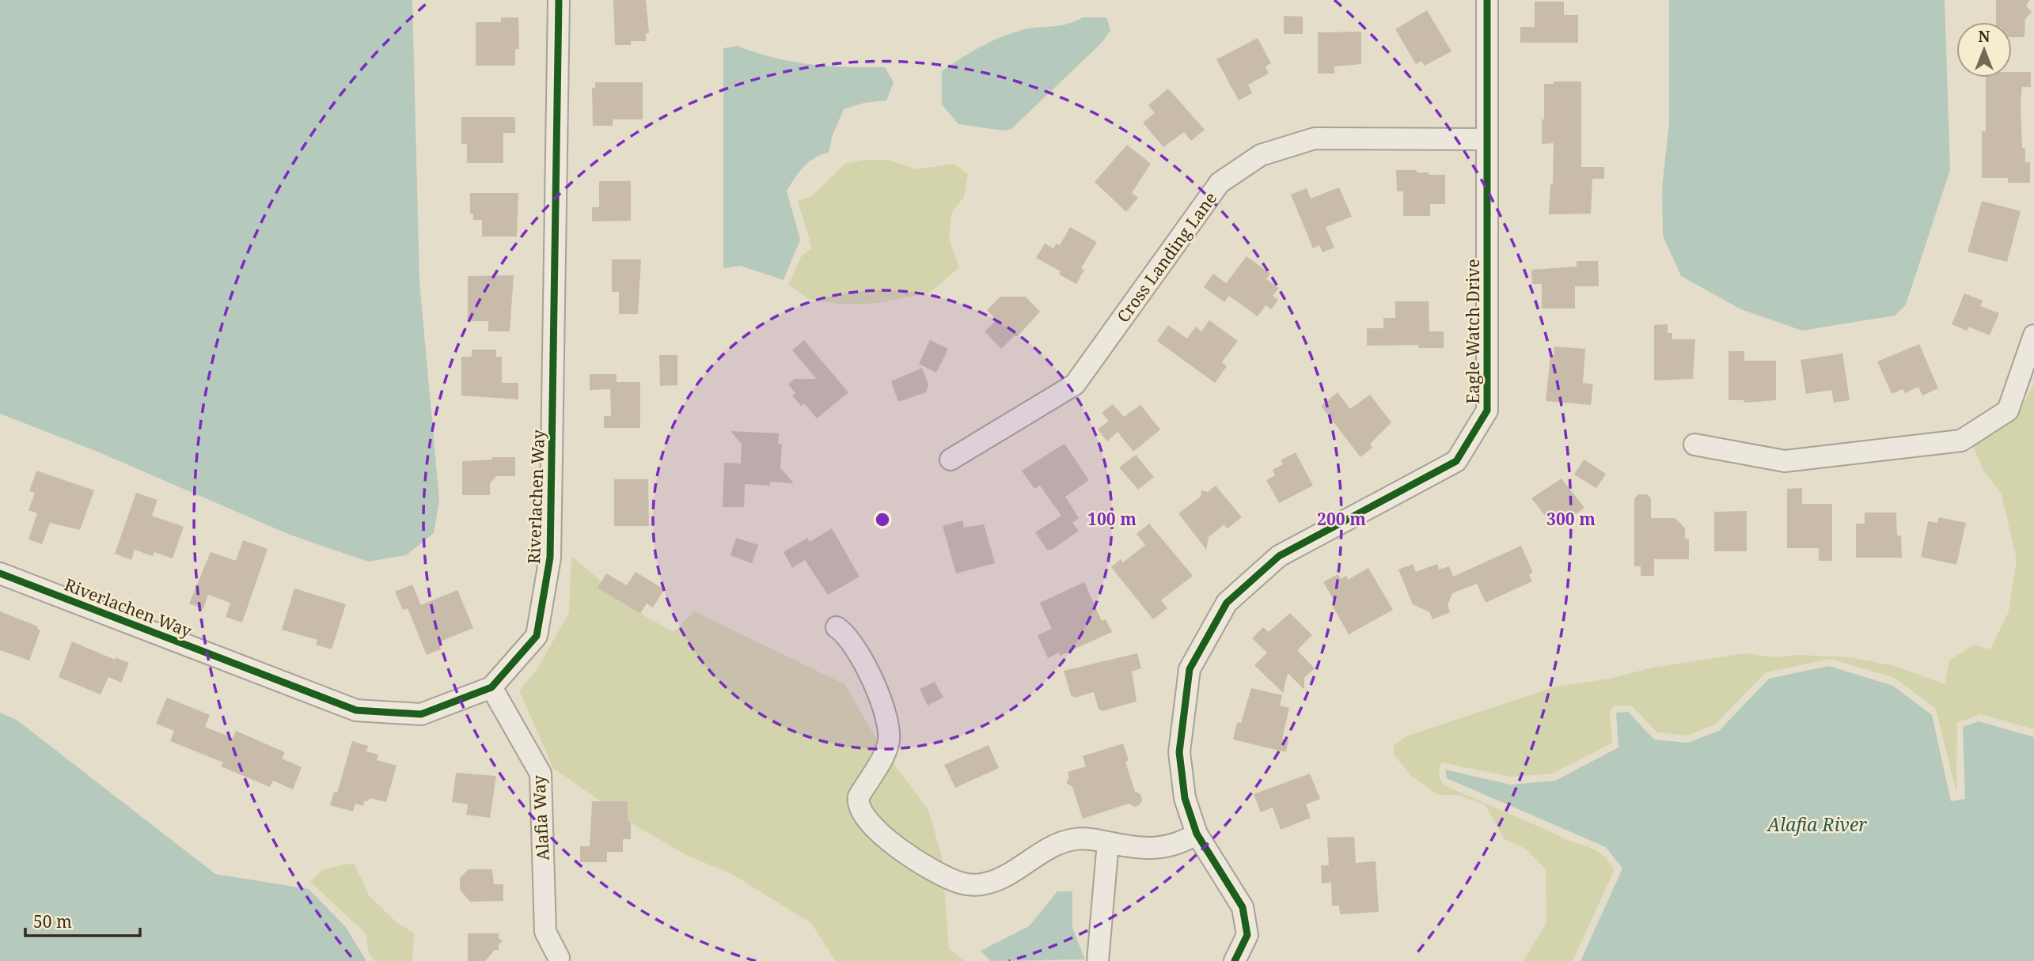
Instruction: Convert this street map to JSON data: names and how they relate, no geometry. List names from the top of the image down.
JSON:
{
  "streets": {
    "street": [
      "Cross Landing Lane",
      "Eagle Watch Drive",
      "Riverlachen Way",
      "Alafia Way"
    ]
  },
  "crossings": [
    ["Cross Landing Lane", "Eagle Watch Drive"],
    ["Riverlachen Way", "Alafia Way"]
  ],
  "water": ["Alafia River"],
  "scale_bar": "50 m",
  "north": "top",
  "rings": ["100 m", "200 m", "300 m"]
}
